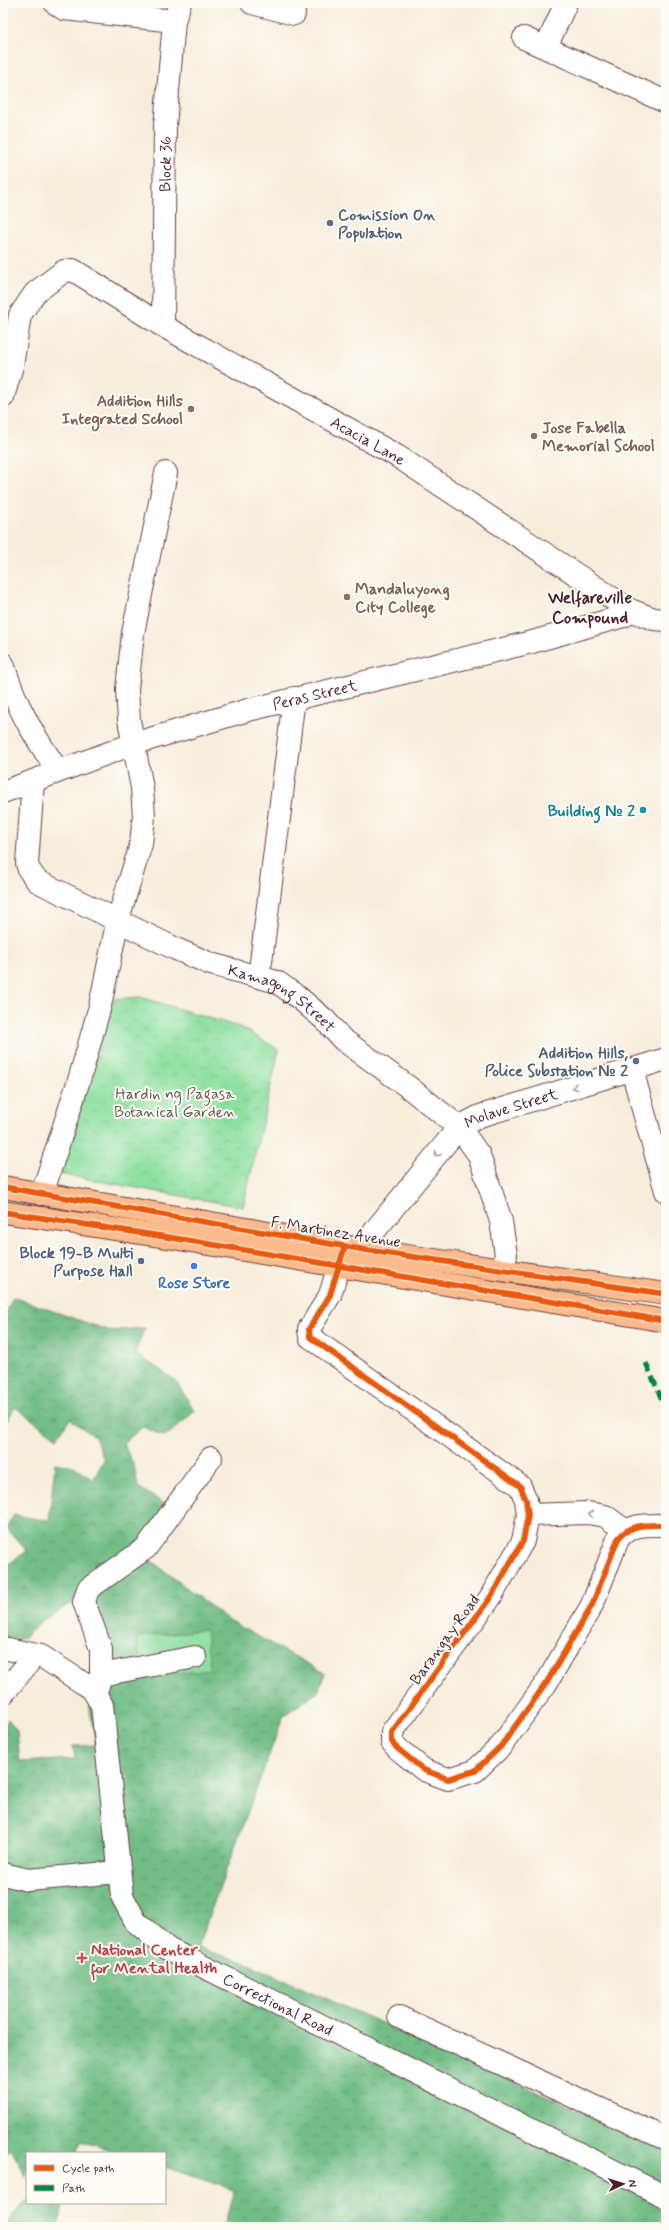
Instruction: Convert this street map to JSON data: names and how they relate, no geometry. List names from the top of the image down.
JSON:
{
  "streets": {
    "main road": ["F. Martinez Avenue"],
    "street": [
      "Block 36",
      "Acacia Lane",
      "Peras Street",
      "Kamagong Street",
      "Molave Street",
      "Barangay Road",
      "Correctional Road"
    ]
  },
  "crossings": [
    ["Block 36", "Acacia Lane"],
    ["Acacia Lane", "Peras Street"],
    ["Peras Street", "Kamagong Street"],
    ["Kamagong Street", "Molave Street"],
    ["Kamagong Street", "F. Martinez Avenue"],
    ["Molave Street", "F. Martinez Avenue"],
    ["F. Martinez Avenue", "Barangay Road"]
  ],
  "one_way": ["Molave Street"],
  "districts": ["Welfareville Compound"],
  "parks": ["Hardin ng Pagasa Botanical Garden"],
  "places": {
    "other": [
      "Comission On Population",
      "Addition Hills Integrated School",
      "Jose Fabella Memorial School",
      "Mandaluyong City College",
      "Building № 2",
      "Addition Hills, Police Substation № 2",
      "Block 19-B Multi Purpose Hall",
      "Rose Store"
    ],
    "health": ["National Center for Mental Health"]
  },
  "legend": ["Cycle path", "Path"],
  "north": "right"
}
